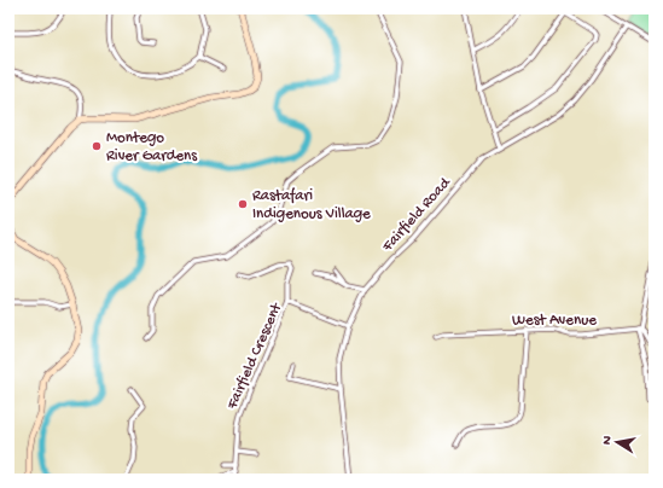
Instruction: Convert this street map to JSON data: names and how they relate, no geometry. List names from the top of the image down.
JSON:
{
  "streets": {
    "street": ["Fairfield Road", "West Avenue", "Fairfield Crescent"]
  },
  "crossings": [
    ["Fairfield Road", "Fairfield Crescent"]
  ],
  "places": ["Montego River Gardens", "Rastafari Indigenous Village"],
  "north": "left"
}
